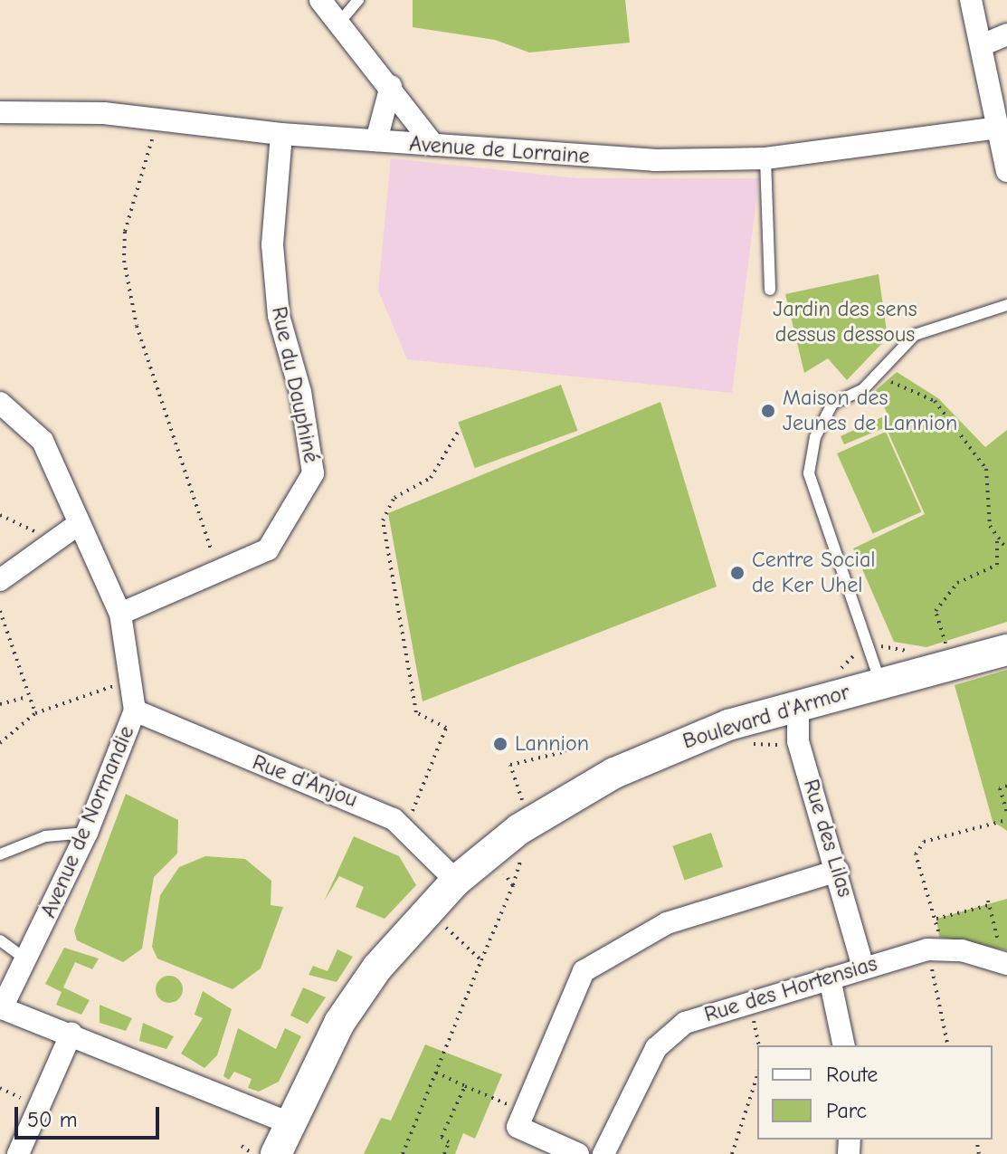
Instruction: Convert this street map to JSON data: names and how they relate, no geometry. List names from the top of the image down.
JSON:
{
  "streets": {
    "main road": ["Boulevard d'Armor"],
    "street": [
      "Avenue de Lorraine",
      "Rue du Dauphiné",
      "Rue d'Anjou",
      "Avenue de Normandie",
      "Rue des Lilas",
      "Rue des Hortensias"
    ]
  },
  "crossings": [
    ["Avenue de Lorraine", "Rue du Dauphiné"],
    ["Rue du Dauphiné", "Avenue de Normandie"],
    ["Boulevard d'Armor", "Rue d'Anjou"],
    ["Boulevard d'Armor", "Rue des Lilas"],
    ["Rue d'Anjou", "Avenue de Normandie"],
    ["Rue des Lilas", "Rue des Hortensias"]
  ],
  "parks": ["Jardin des sens dessus dessous"],
  "places": ["Maison des Jeunes de Lannion", "Centre Social de Ker Uhel", "Lannion"],
  "legend": ["Route", "Parc"],
  "scale_bar": "50 m"
}
